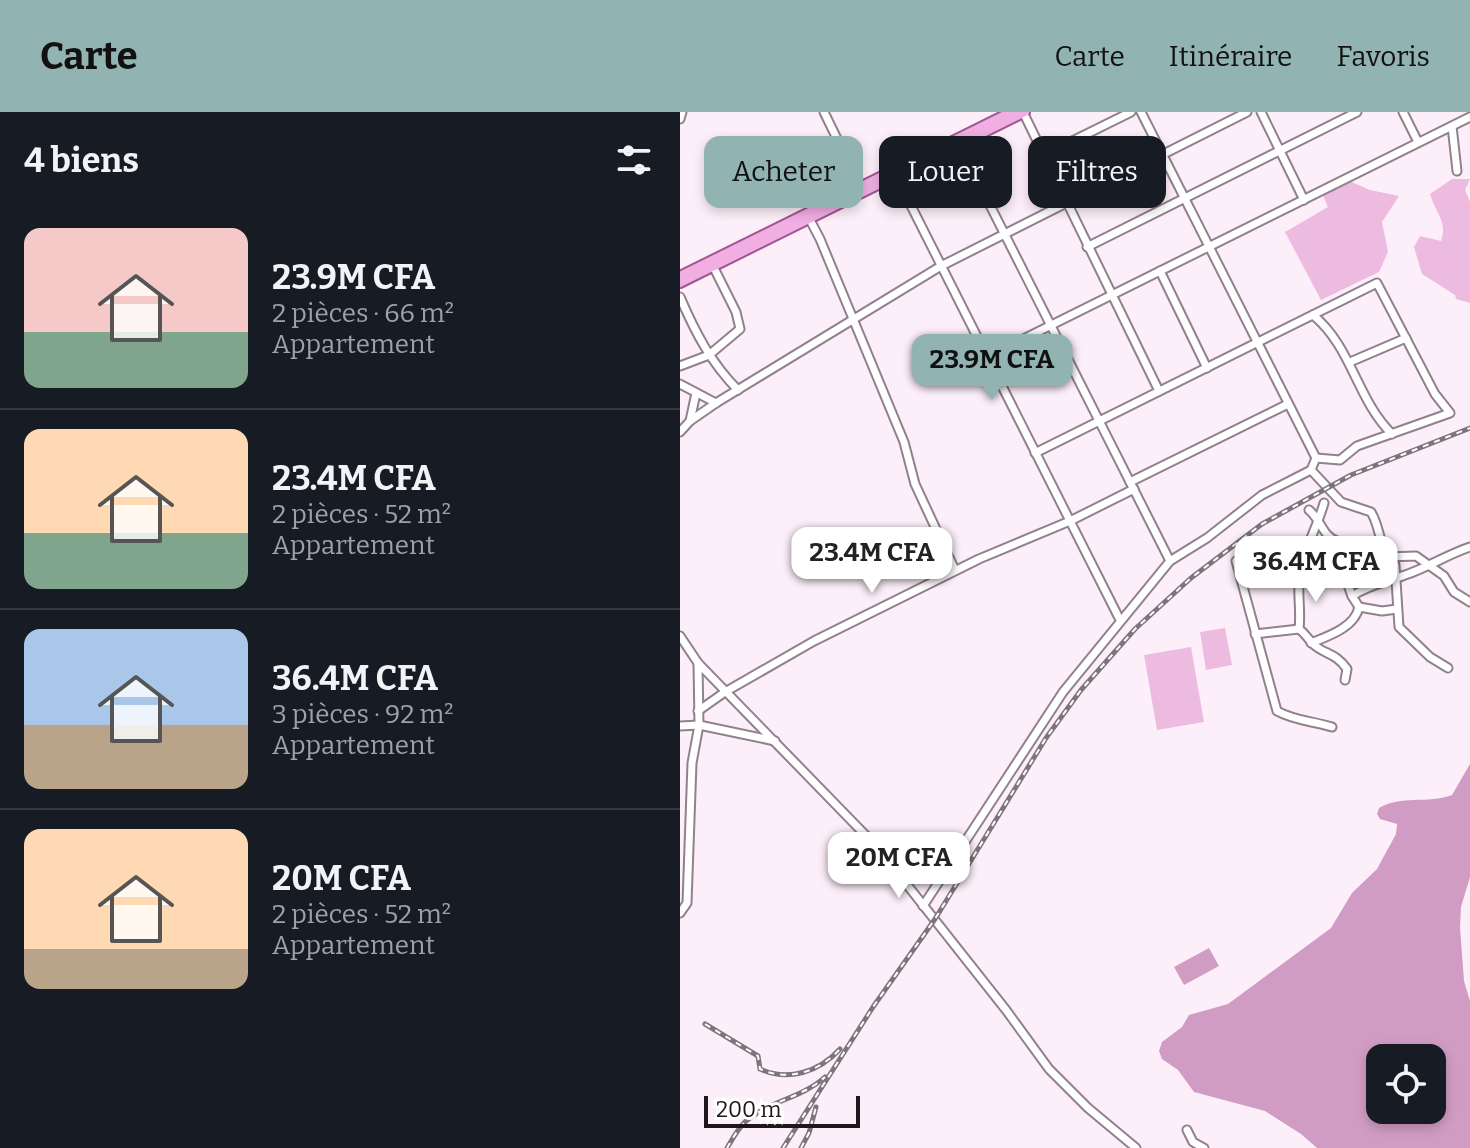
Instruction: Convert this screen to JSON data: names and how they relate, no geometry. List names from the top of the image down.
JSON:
{
  "scale_bar": "200 m",
  "page": {
    "header": "Carte",
    "nav": ["Carte", "Itinéraire", "Favoris"],
    "heading": "4 biens",
    "chip": ["Acheter", "Louer", "Filtres"],
    "list": [
      {
        "name": "23.9M CFA",
        "note": "2 pièces · 66 m² · Appartement"
      },
      {
        "name": "23.4M CFA",
        "note": "2 pièces · 52 m² · Appartement"
      },
      {
        "name": "36.4M CFA",
        "note": "3 pièces · 92 m² · Appartement"
      },
      {
        "name": "20M CFA",
        "note": "2 pièces · 52 m² · Appartement"
      }
    ],
    "price": [
      "23.9M CFA",
      "23.4M CFA",
      "36.4M CFA",
      "20M CFA"
    ],
    "scale": "200 m"
  }
}
